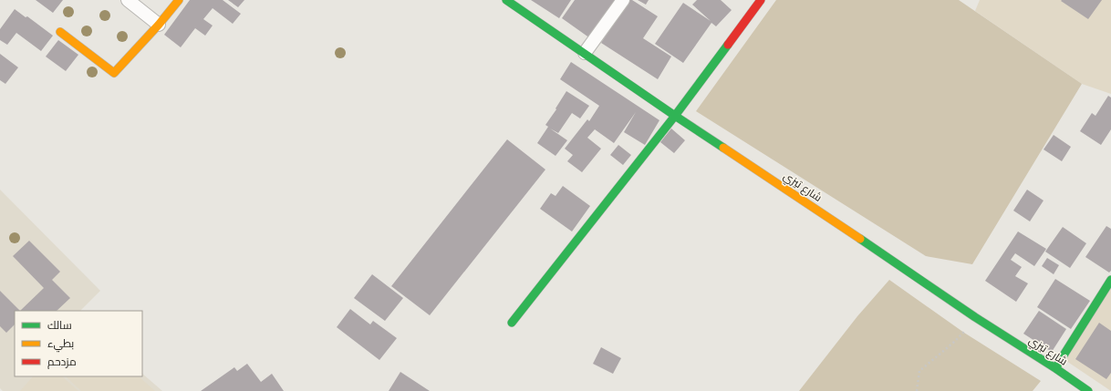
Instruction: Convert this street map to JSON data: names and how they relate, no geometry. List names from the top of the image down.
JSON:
{
  "streets": {
    "street": ["شارع تيزي"]
  },
  "legend": ["سالك", "بطيء", "مزدحم"]
}
